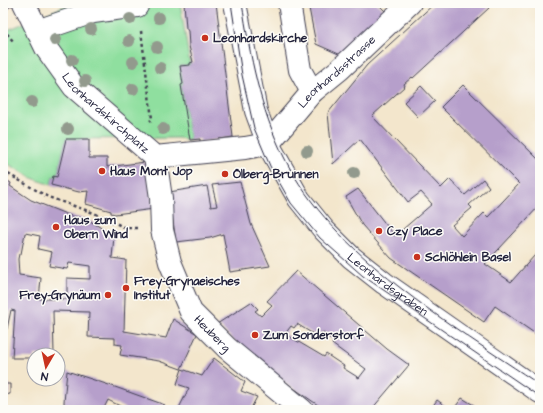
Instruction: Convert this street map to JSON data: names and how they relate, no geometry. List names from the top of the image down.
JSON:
{
  "streets": {
    "street": [
      "Leonhardsstrasse",
      "Leonhardskirchplatz",
      "Leonhardsgraben",
      "Heuberg"
    ]
  },
  "crossings": [
    ["Leonhardsstrasse", "Leonhardskirchplatz"],
    ["Leonhardsstrasse", "Leonhardsgraben"],
    ["Leonhardskirchplatz", "Leonhardsgraben"],
    ["Leonhardskirchplatz", "Heuberg"]
  ],
  "places": [
    "Leonhardskirche",
    "Haus Mont Jop",
    "Ölberg-Brunnen",
    "Haus zum Obern Wind",
    "Czy Place",
    "Schlöhlein Basel",
    "Frey-Grynaeisches Institut",
    "Frey-Grynäum",
    "Zum Sonderstorf"
  ],
  "north": "bottom"
}
